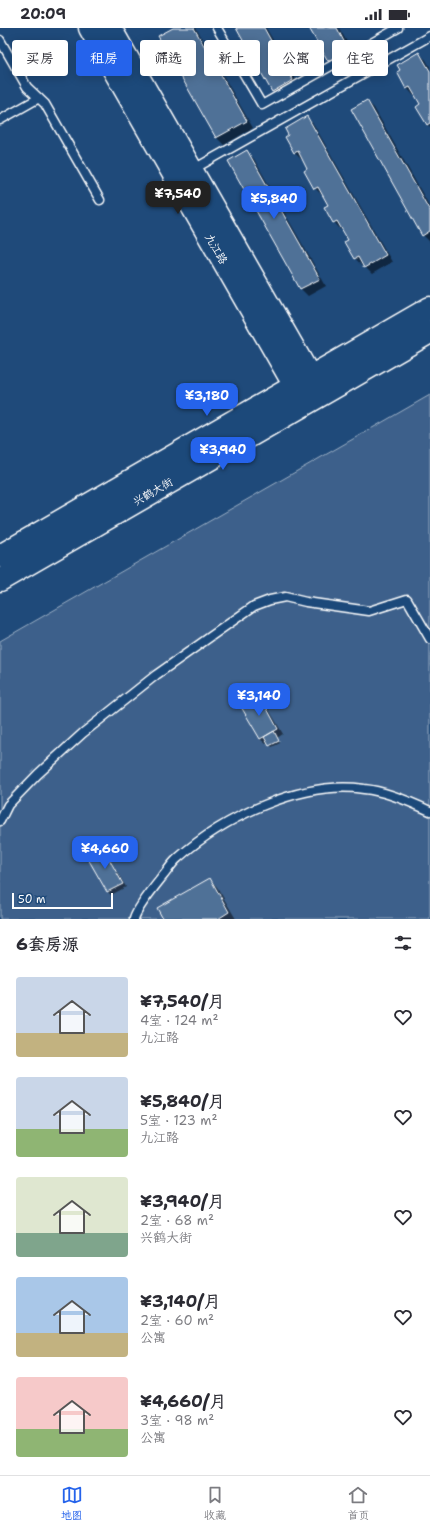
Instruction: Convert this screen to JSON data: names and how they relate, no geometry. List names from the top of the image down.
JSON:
{
  "streets": {
    "main road": ["九江路", "兴鹤大街"]
  },
  "crossings": [
    ["九江路", "兴鹤大街"]
  ],
  "scale_bar": "50 m",
  "page": {
    "status": "20:09",
    "chip": [
      "买房",
      "租房",
      "筛选",
      "新上",
      "公寓",
      "住宅"
    ],
    "price": [
      "¥7,540",
      "¥5,840",
      "¥3,180",
      "¥3,940",
      "¥3,140",
      "¥4,660"
    ],
    "scale": "50 m",
    "heading": "6套房源",
    "list": [
      {
        "name": "¥7,540/月",
        "note": "4室 · 124 m² · 九江路"
      },
      {
        "name": "¥5,840/月",
        "note": "5室 · 123 m² · 九江路"
      },
      {
        "name": "¥3,940/月",
        "note": "2室 · 68 m² · 兴鹤大街"
      },
      {
        "name": "¥3,140/月",
        "note": "2室 · 60 m² · 公寓"
      },
      {
        "name": "¥4,660/月",
        "note": "3室 · 98 m² · 公寓"
      }
    ],
    "tabs": ["地图", "收藏", "首页"]
  }
}
